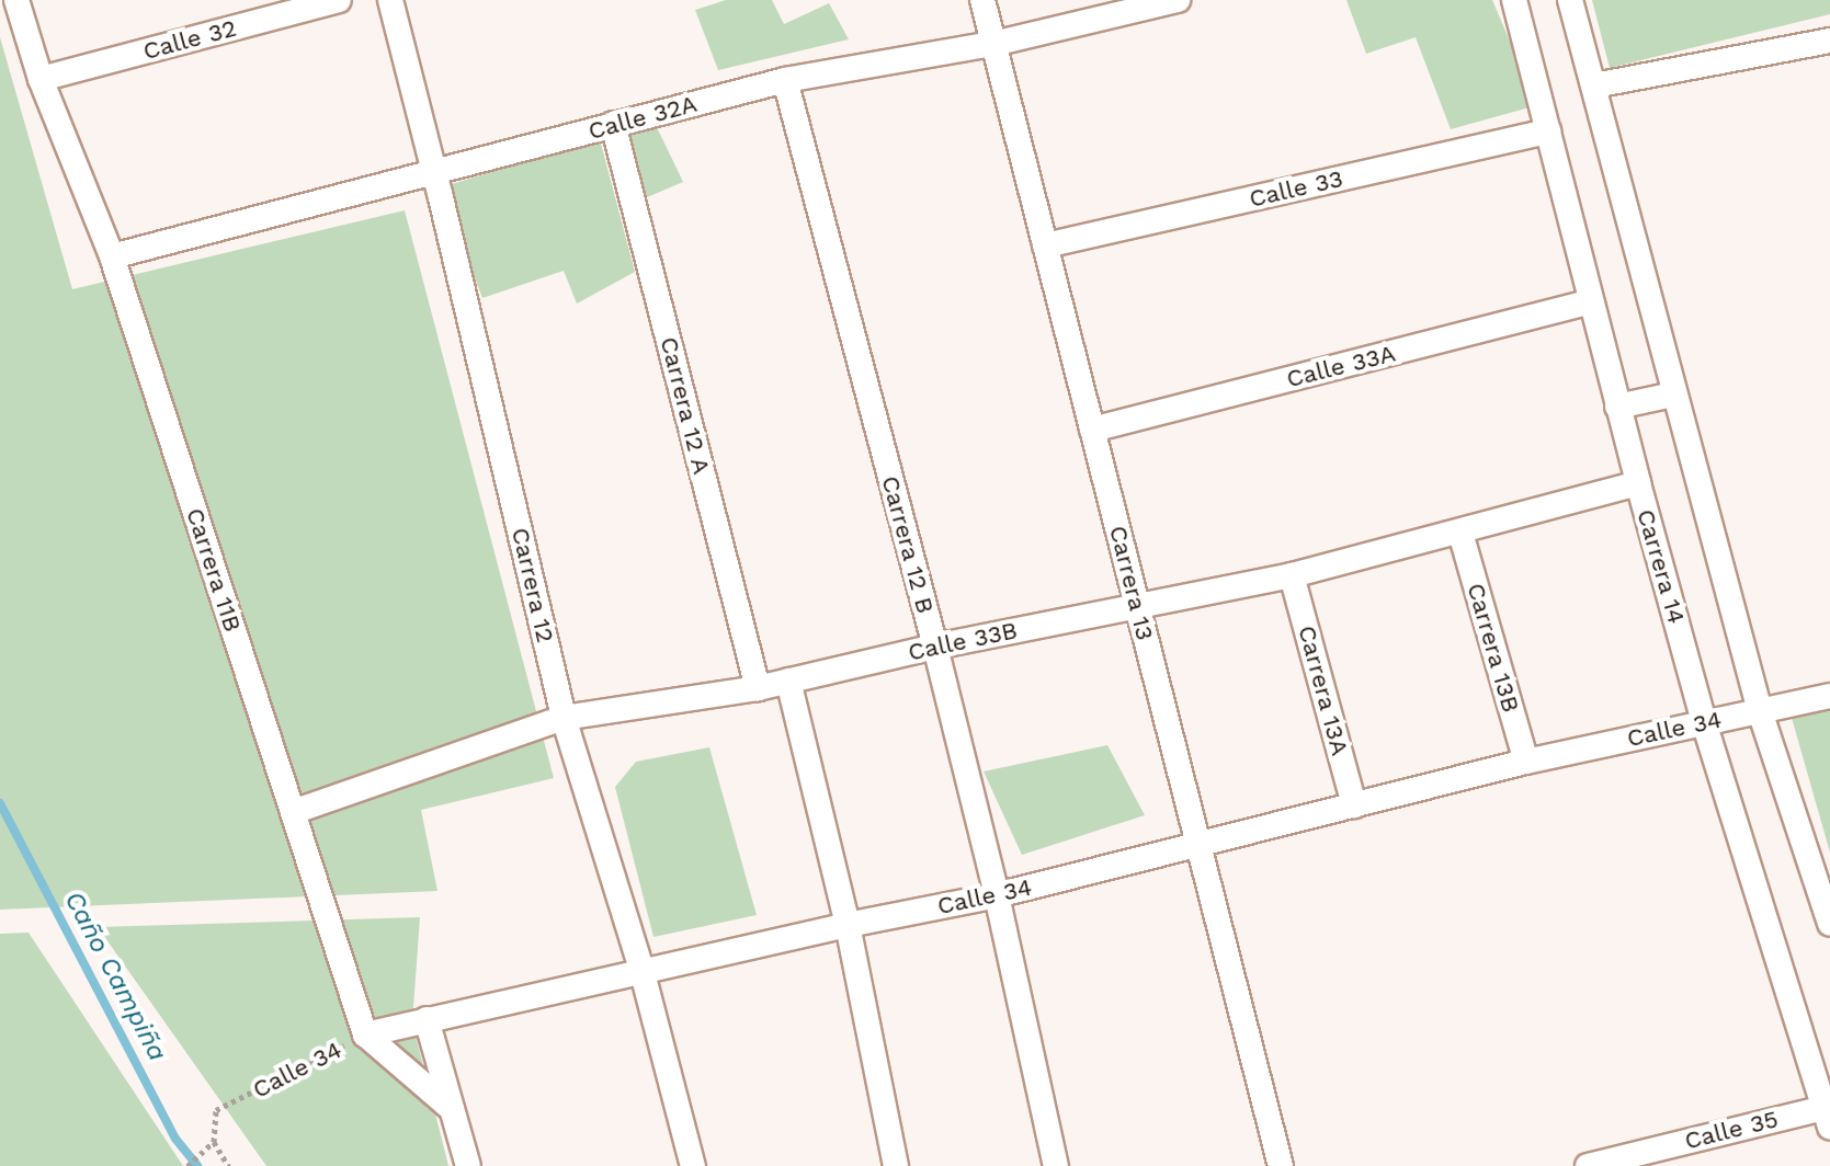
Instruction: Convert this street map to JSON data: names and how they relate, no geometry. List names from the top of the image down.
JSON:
{
  "streets": {
    "street": [
      "Calle 32",
      "Calle 32A",
      "Calle 33",
      "Calle 33A",
      "Carrera 12 A",
      "Carrera 12 B",
      "Carrera 14",
      "Carrera 11B",
      "Carrera 13",
      "Carrera 12",
      "Calle 33B",
      "Carrera 13B",
      "Carrera 13A",
      "Calle 34",
      "Calle 35"
    ]
  },
  "crossings": [
    ["Calle 32", "Carrera 11B"],
    ["Calle 32A", "Carrera 12 A"],
    ["Calle 32A", "Carrera 12 B"],
    ["Calle 32A", "Carrera 11B"],
    ["Calle 32A", "Carrera 13"],
    ["Calle 32A", "Carrera 12"],
    ["Calle 33", "Carrera 14"],
    ["Calle 33", "Carrera 13"],
    ["Calle 33A", "Carrera 14"],
    ["Calle 33A", "Carrera 13"],
    ["Carrera 12 A", "Calle 33B"],
    ["Carrera 12 B", "Calle 33B"],
    ["Carrera 12 B", "Calle 34"],
    ["Carrera 14", "Calle 33B"],
    ["Carrera 14", "Calle 34"],
    ["Carrera 14", "Calle 35"],
    ["Carrera 11B", "Calle 33B"],
    ["Carrera 11B", "Calle 34"],
    ["Carrera 13", "Calle 33B"],
    ["Carrera 13", "Calle 34"],
    ["Carrera 12", "Calle 33B"],
    ["Carrera 12", "Calle 34"],
    ["Calle 33B", "Carrera 13B"],
    ["Calle 33B", "Carrera 13A"],
    ["Carrera 13B", "Calle 34"],
    ["Carrera 13A", "Calle 34"]
  ],
  "water": ["Caño Campiña"]
}
